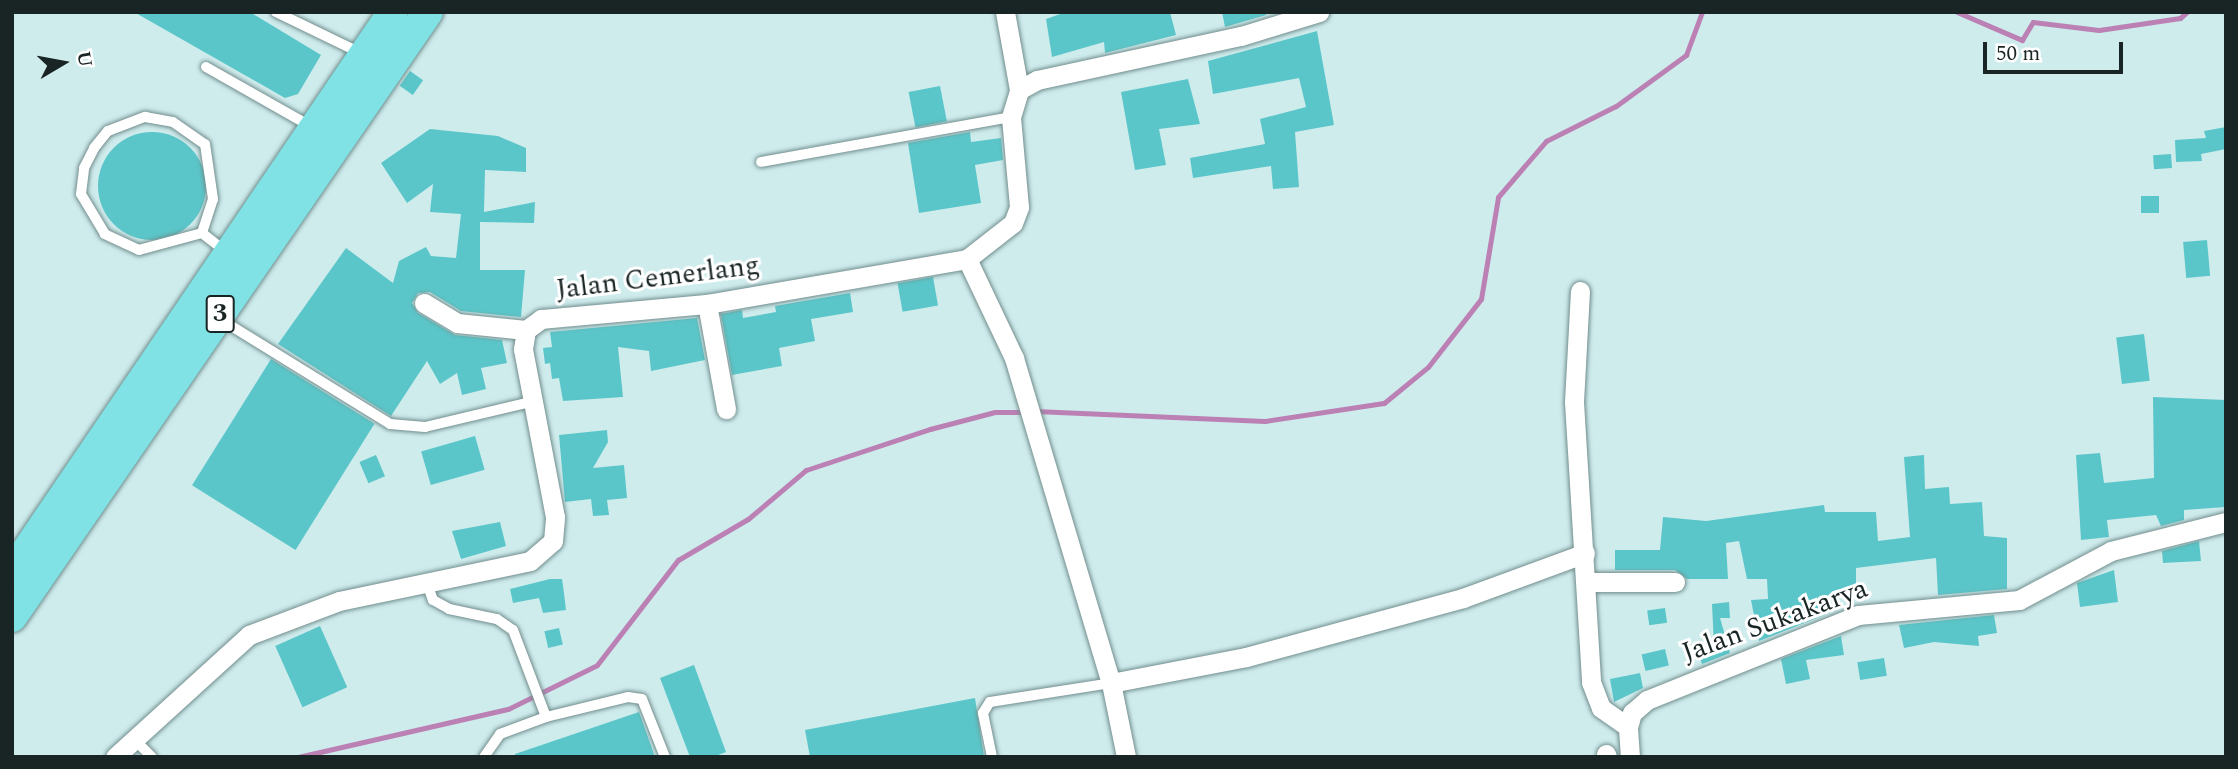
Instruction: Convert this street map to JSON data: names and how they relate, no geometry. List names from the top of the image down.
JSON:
{
  "streets": {
    "main road": ["3"],
    "street": ["Jalan Cemerlang", "Jalan Sukakarya"]
  },
  "scale_bar": "50 m",
  "north": "right"
}
